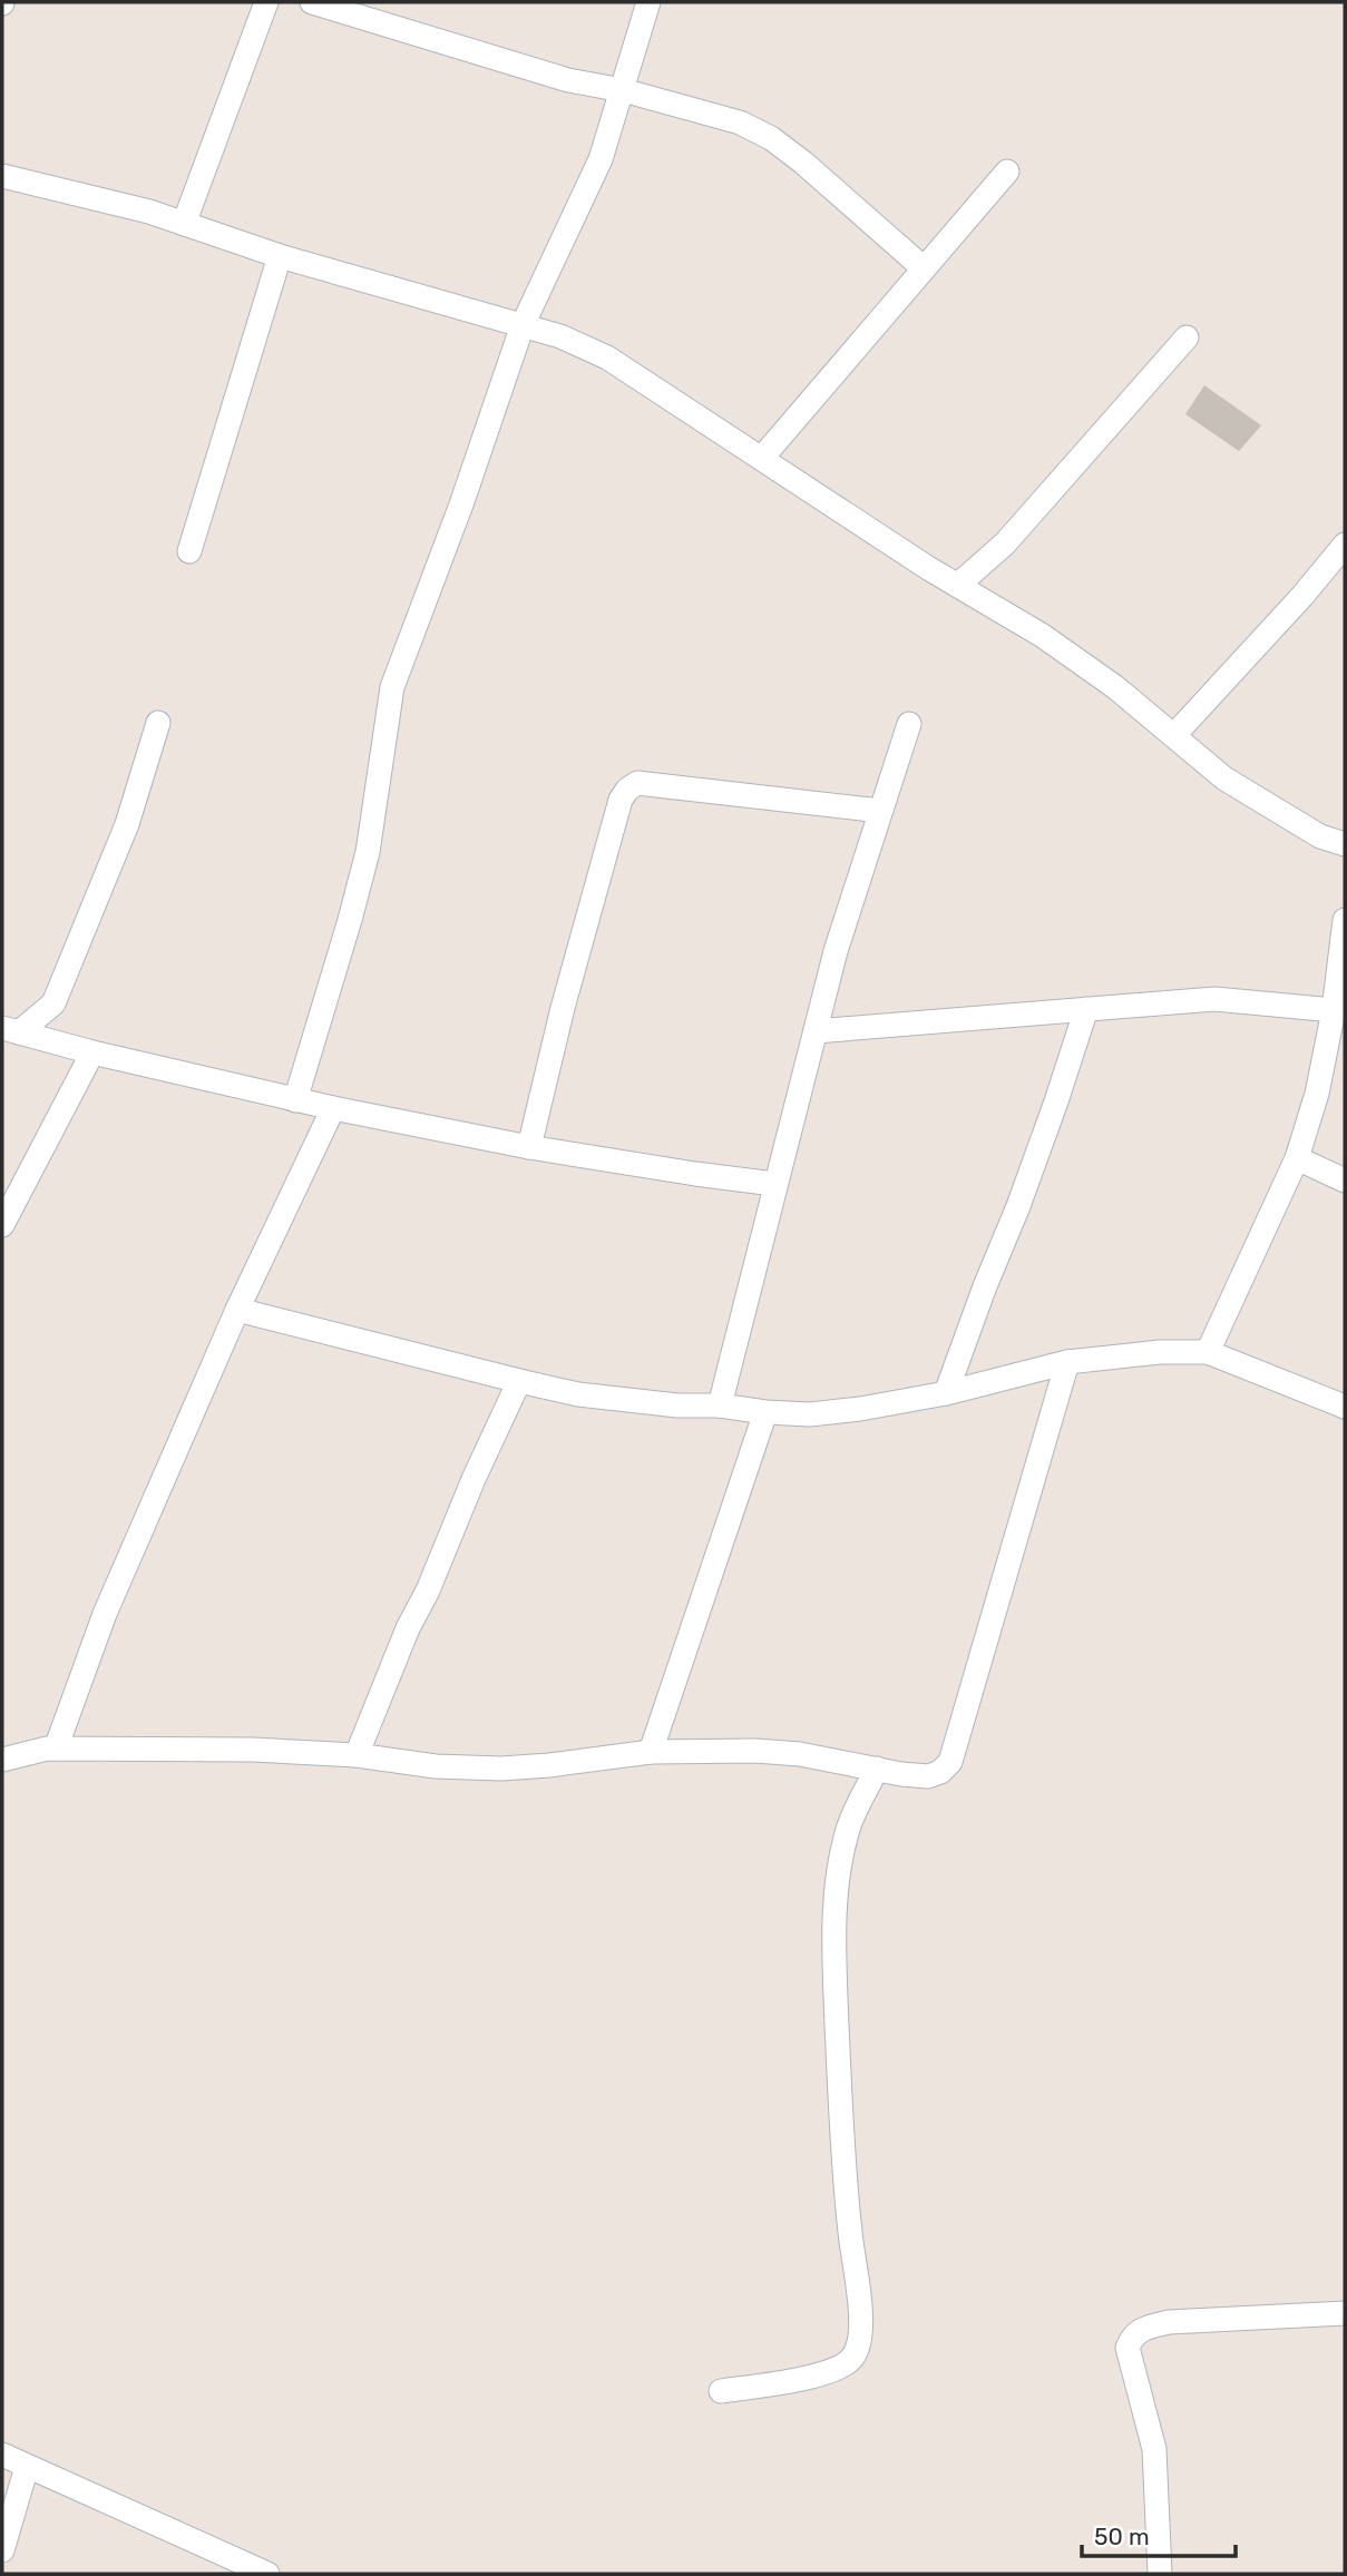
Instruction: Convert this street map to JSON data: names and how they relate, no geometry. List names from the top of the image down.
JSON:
{
  "scale_bar": "50 m"
}
